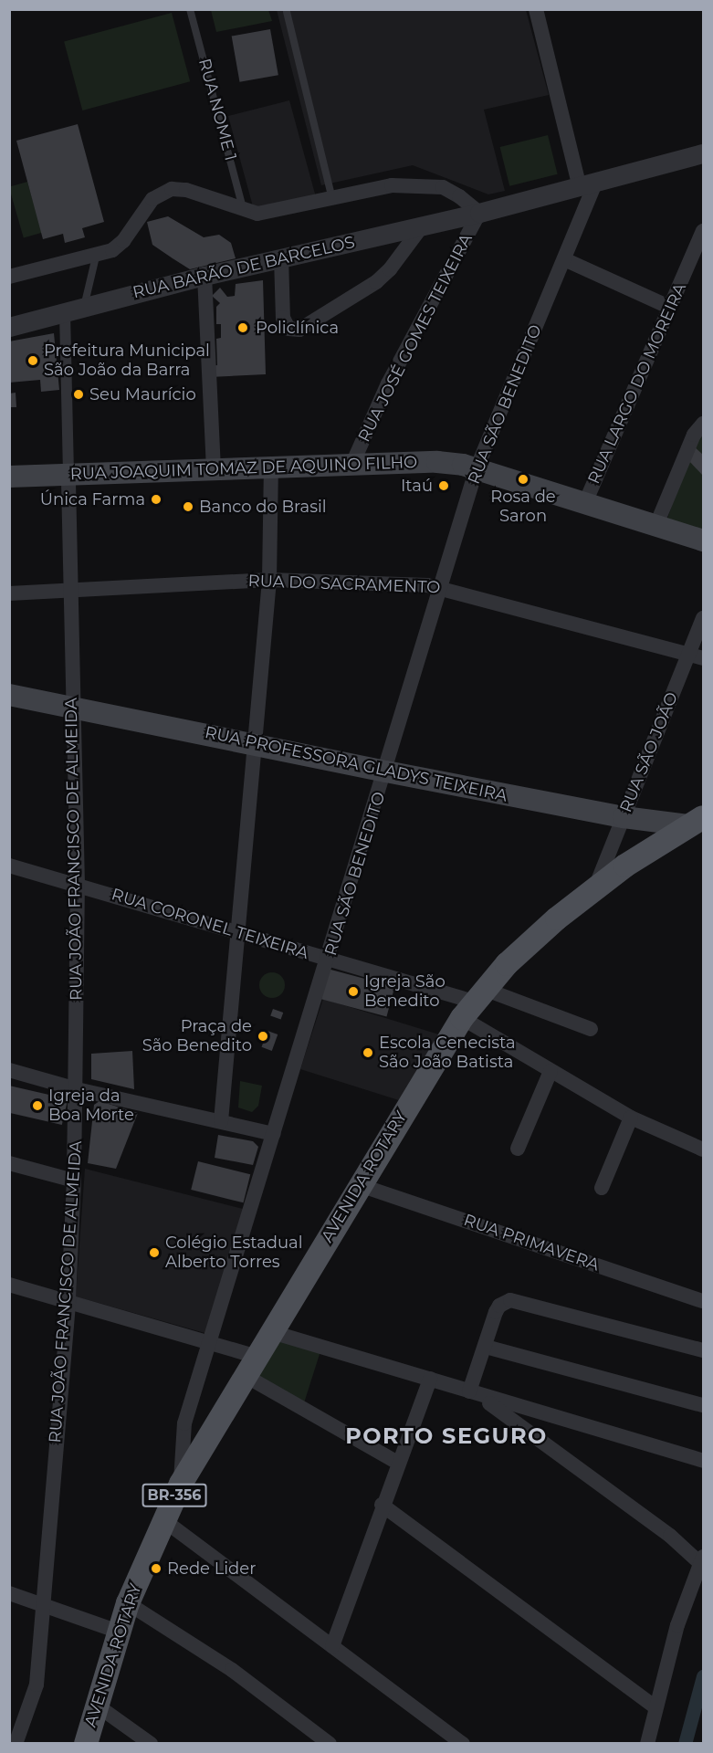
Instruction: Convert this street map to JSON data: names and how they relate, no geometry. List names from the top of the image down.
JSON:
{
  "streets": {
    "main road": [
      "RUA JOAQUIM TOMAZ DE AQUINO FILHO",
      "RUA PROFESSORA GLADYS TEIXEIRA",
      "AVENIDA ROTARY",
      "BR-356"
    ],
    "street": [
      "RUA BARÃO DE BARCELOS",
      "RUA JOSÉ GOMES TEIXEIRA",
      "RUA LARGO DO MOREIRA",
      "RUA SÃO BENEDITO",
      "RUA DO SACRAMENTO",
      "RUA SÃO JOÃO",
      "RUA JOÃO FRANCISCO DE ALMEIDA",
      "RUA CORONEL TEIXEIRA",
      "RUA PRIMAVERA"
    ],
    "lane": ["RUA NOME 1"]
  },
  "crossings": [
    ["RUA BARÃO DE BARCELOS", "RUA JOSÉ GOMES TEIXEIRA"],
    ["RUA BARÃO DE BARCELOS", "RUA SÃO BENEDITO"],
    ["RUA JOSÉ GOMES TEIXEIRA", "RUA JOAQUIM TOMAZ DE AQUINO FILHO"],
    ["RUA LARGO DO MOREIRA", "RUA JOAQUIM TOMAZ DE AQUINO FILHO"],
    ["RUA SÃO BENEDITO", "RUA JOAQUIM TOMAZ DE AQUINO FILHO"],
    ["RUA SÃO BENEDITO", "RUA DO SACRAMENTO"],
    ["RUA SÃO BENEDITO", "RUA PROFESSORA GLADYS TEIXEIRA"],
    ["RUA SÃO BENEDITO", "RUA CORONEL TEIXEIRA"],
    ["RUA SÃO BENEDITO", "AVENIDA ROTARY"],
    ["RUA JOAQUIM TOMAZ DE AQUINO FILHO", "RUA JOÃO FRANCISCO DE ALMEIDA"],
    ["RUA DO SACRAMENTO", "RUA SÃO JOÃO"],
    ["RUA DO SACRAMENTO", "RUA JOÃO FRANCISCO DE ALMEIDA"],
    ["RUA SÃO JOÃO", "RUA PROFESSORA GLADYS TEIXEIRA"],
    ["RUA SÃO JOÃO", "AVENIDA ROTARY"],
    ["RUA PROFESSORA GLADYS TEIXEIRA", "RUA JOÃO FRANCISCO DE ALMEIDA"],
    ["RUA PROFESSORA GLADYS TEIXEIRA", "AVENIDA ROTARY"],
    ["RUA JOÃO FRANCISCO DE ALMEIDA", "RUA CORONEL TEIXEIRA"],
    ["RUA CORONEL TEIXEIRA", "AVENIDA ROTARY"],
    ["AVENIDA ROTARY", "RUA PRIMAVERA"]
  ],
  "districts": ["PORTO SEGURO"],
  "places": [
    "Policlínica",
    "Prefeitura Municipal São João da Barra",
    "Seu Maurício",
    "Rosa de Saron",
    "Itaú",
    "Única Farma",
    "Banco do Brasil",
    "Igreja São Benedito",
    "Praça de São Benedito",
    "Escola Cenecista São João Batista",
    "Igreja da Boa Morte",
    "Colégio Estadual Alberto Torres",
    "Rede Lider"
  ]
}
